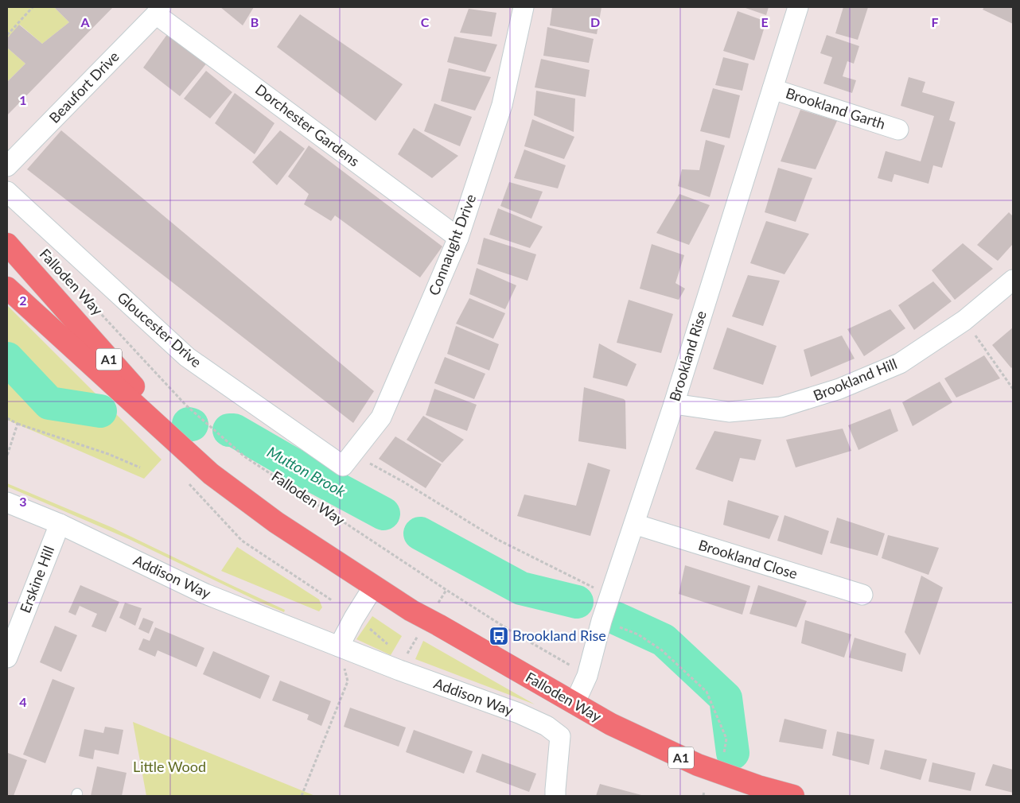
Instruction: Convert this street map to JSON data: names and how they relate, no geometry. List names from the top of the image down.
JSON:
{
  "streets": {
    "highway": ["Falloden Way", "A1"],
    "street": [
      "Beaufort Drive",
      "Brookland Garth",
      "Dorchester Gardens",
      "Connaught Drive",
      "Gloucester Drive",
      "Brookland Rise",
      "Brookland Hill",
      "Brookland Close",
      "Addison Way",
      "Erskine Hill"
    ]
  },
  "crossings": [
    ["Beaufort Drive", "Dorchester Gardens"],
    ["Brookland Garth", "Brookland Rise"],
    ["Dorchester Gardens", "Connaught Drive"],
    ["Connaught Drive", "Gloucester Drive"],
    ["Falloden Way", "Brookland Rise"],
    ["Brookland Rise", "Brookland Hill"],
    ["Brookland Rise", "Brookland Close"],
    ["Addison Way", "Erskine Hill"]
  ],
  "water": ["Mutton Brook"],
  "parks": ["Little Wood"],
  "places": {
    "bus stop": ["Brookland Rise"]
  },
  "grid": {
    "columns": [
      "A",
      "B",
      "C",
      "D",
      "E",
      "F"
    ],
    "rows": [
      "1",
      "2",
      "3",
      "4"
    ]
  }
}
